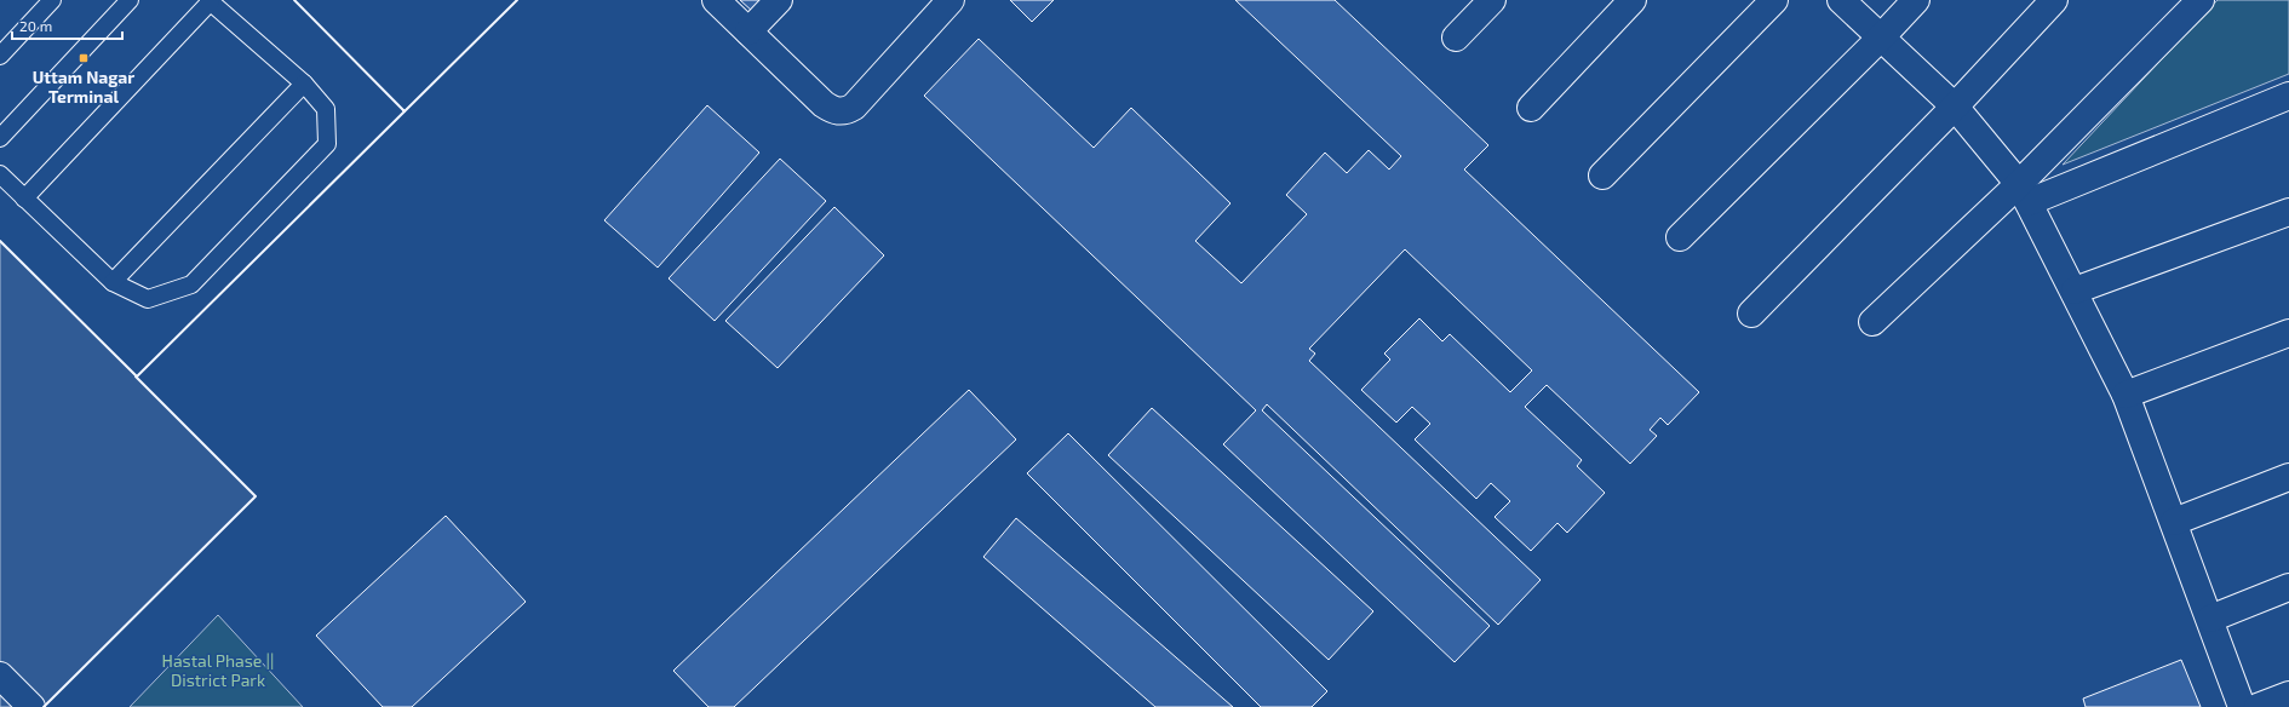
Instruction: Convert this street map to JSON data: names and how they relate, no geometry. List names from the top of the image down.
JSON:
{
  "parks": ["Hastal Phase || District Park"],
  "places": {
    "transit": ["Uttam Nagar Terminal"]
  },
  "scale_bar": "20 m"
}
